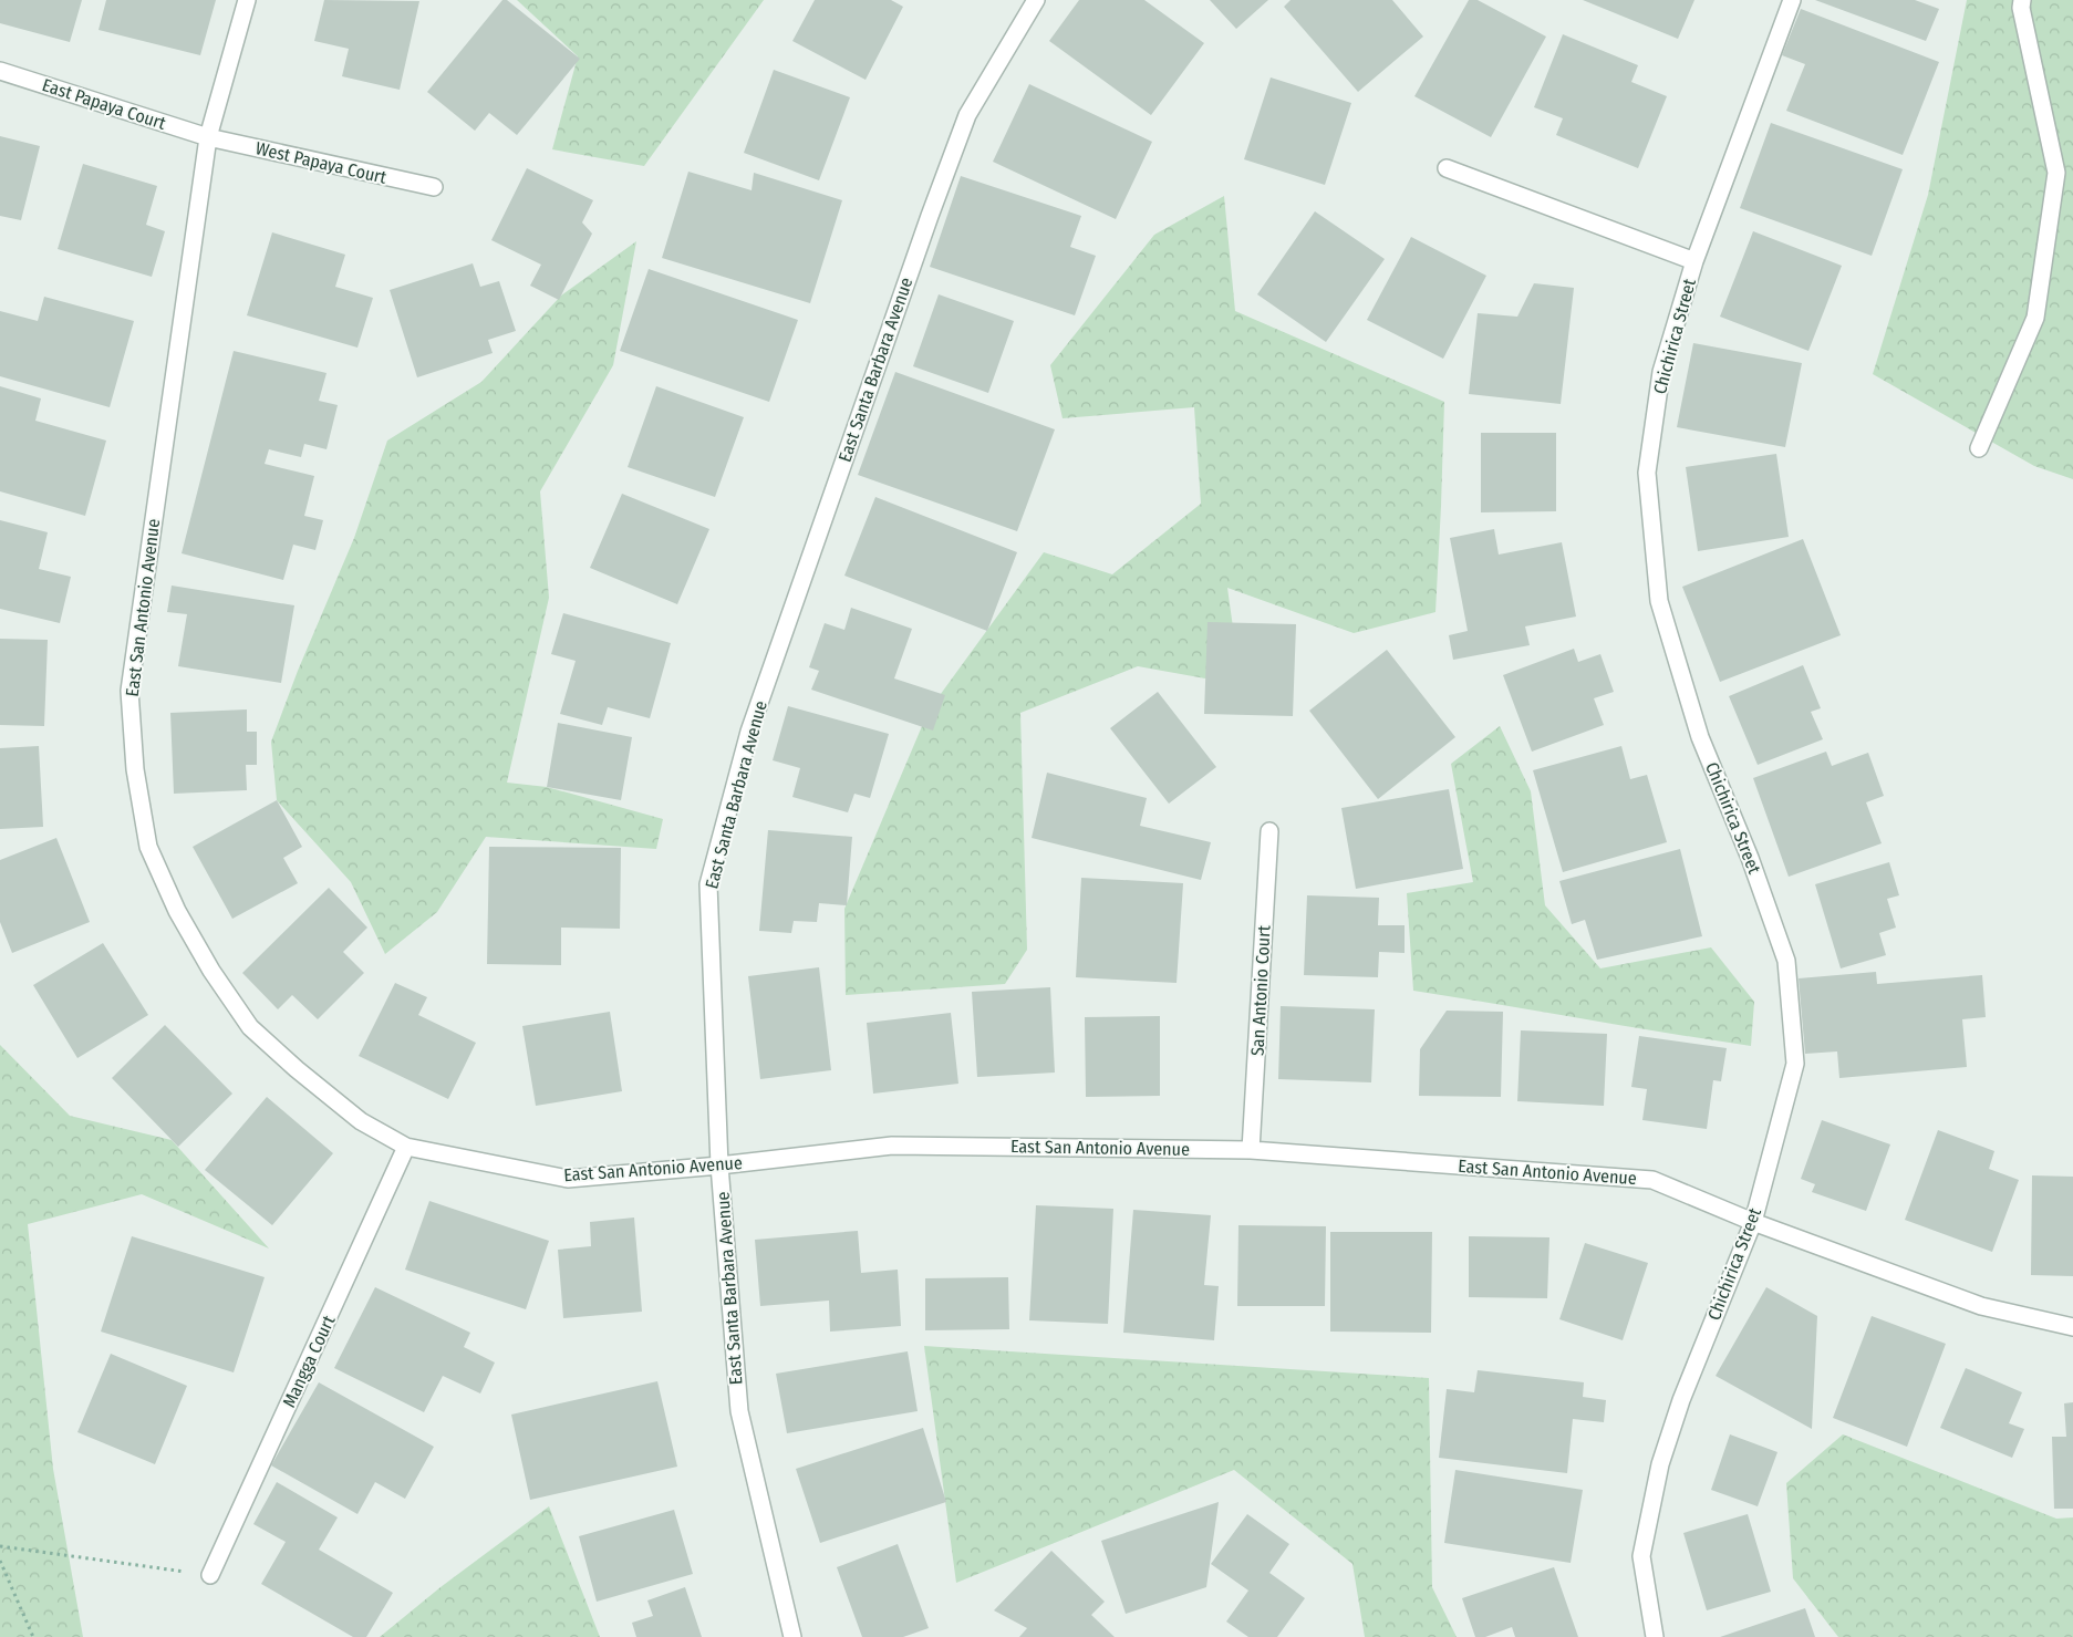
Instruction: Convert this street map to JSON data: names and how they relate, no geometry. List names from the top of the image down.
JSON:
{
  "streets": {
    "street": [
      "East Papaya Court",
      "West Papaya Court",
      "Chichirica Street",
      "East Santa Barbara Avenue",
      "East San Antonio Avenue",
      "San Antonio Court",
      "Mangga Court"
    ]
  },
  "crossings": [
    ["East Papaya Court", "West Papaya Court"],
    ["East Papaya Court", "East San Antonio Avenue"],
    ["West Papaya Court", "East San Antonio Avenue"],
    ["Chichirica Street", "East San Antonio Avenue"],
    ["East Santa Barbara Avenue", "East San Antonio Avenue"],
    ["East San Antonio Avenue", "San Antonio Court"],
    ["East San Antonio Avenue", "Mangga Court"]
  ]
}
